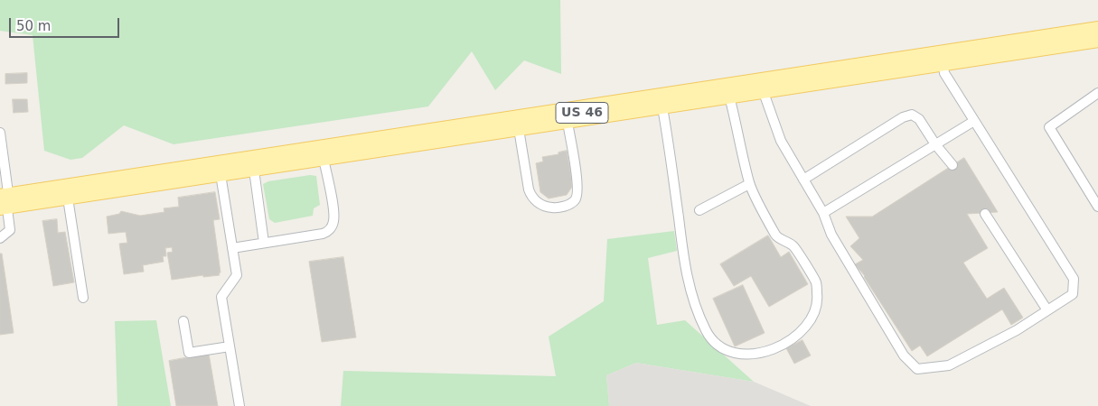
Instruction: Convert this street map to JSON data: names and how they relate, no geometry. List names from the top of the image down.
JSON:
{
  "streets": {
    "main road": ["US 46"]
  },
  "scale_bar": "50 m"
}
